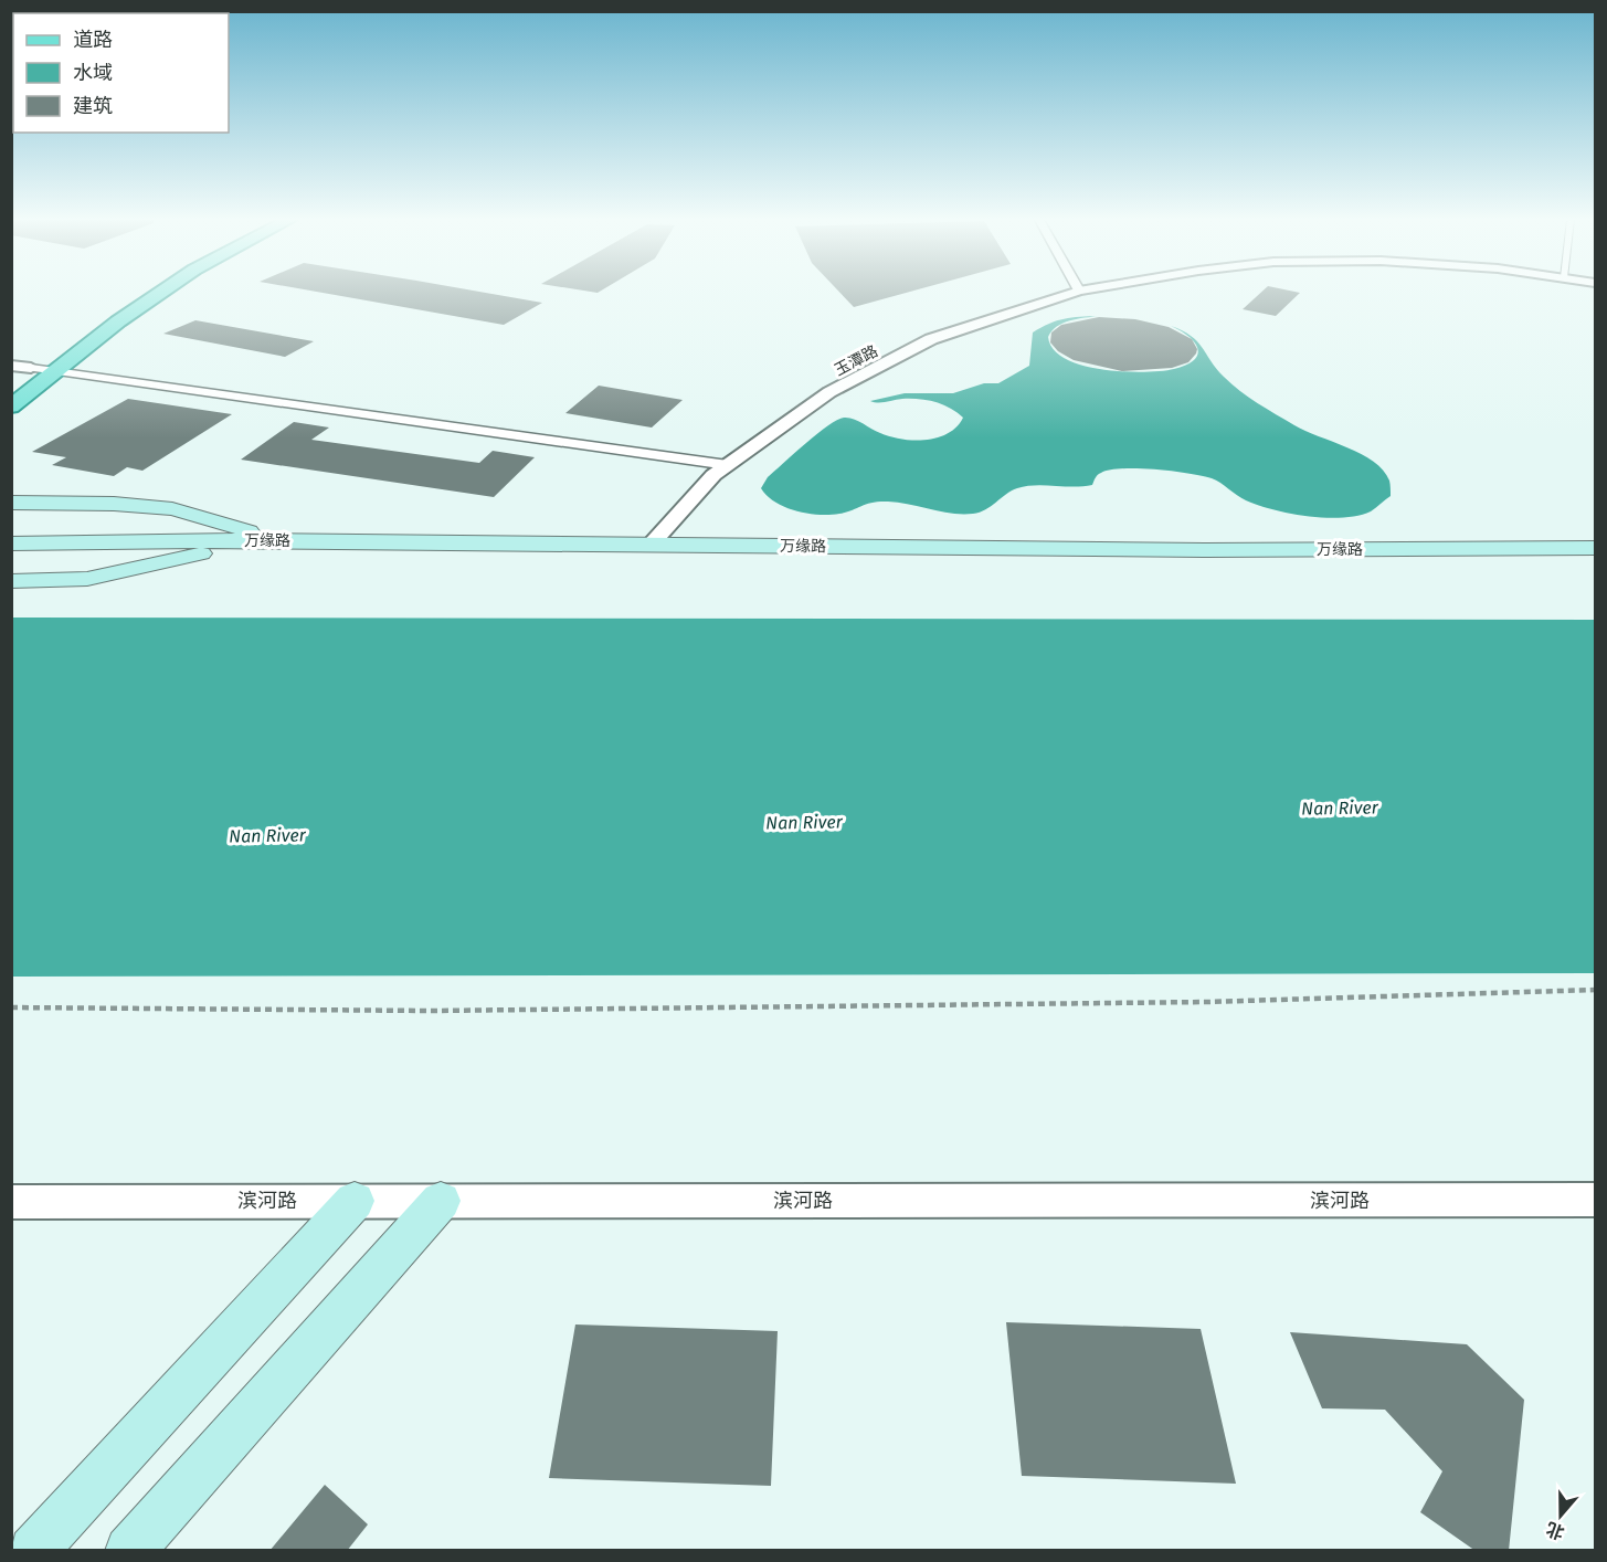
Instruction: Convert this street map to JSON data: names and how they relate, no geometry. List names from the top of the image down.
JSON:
{
  "streets": {
    "main road": ["万缘路"],
    "street": ["玉潭路", "滨河路"]
  },
  "crossings": [
    ["玉潭路", "万缘路"]
  ],
  "water": ["Nan River"],
  "legend": ["道路", "水域", "建筑"],
  "north": "bottom"
}
